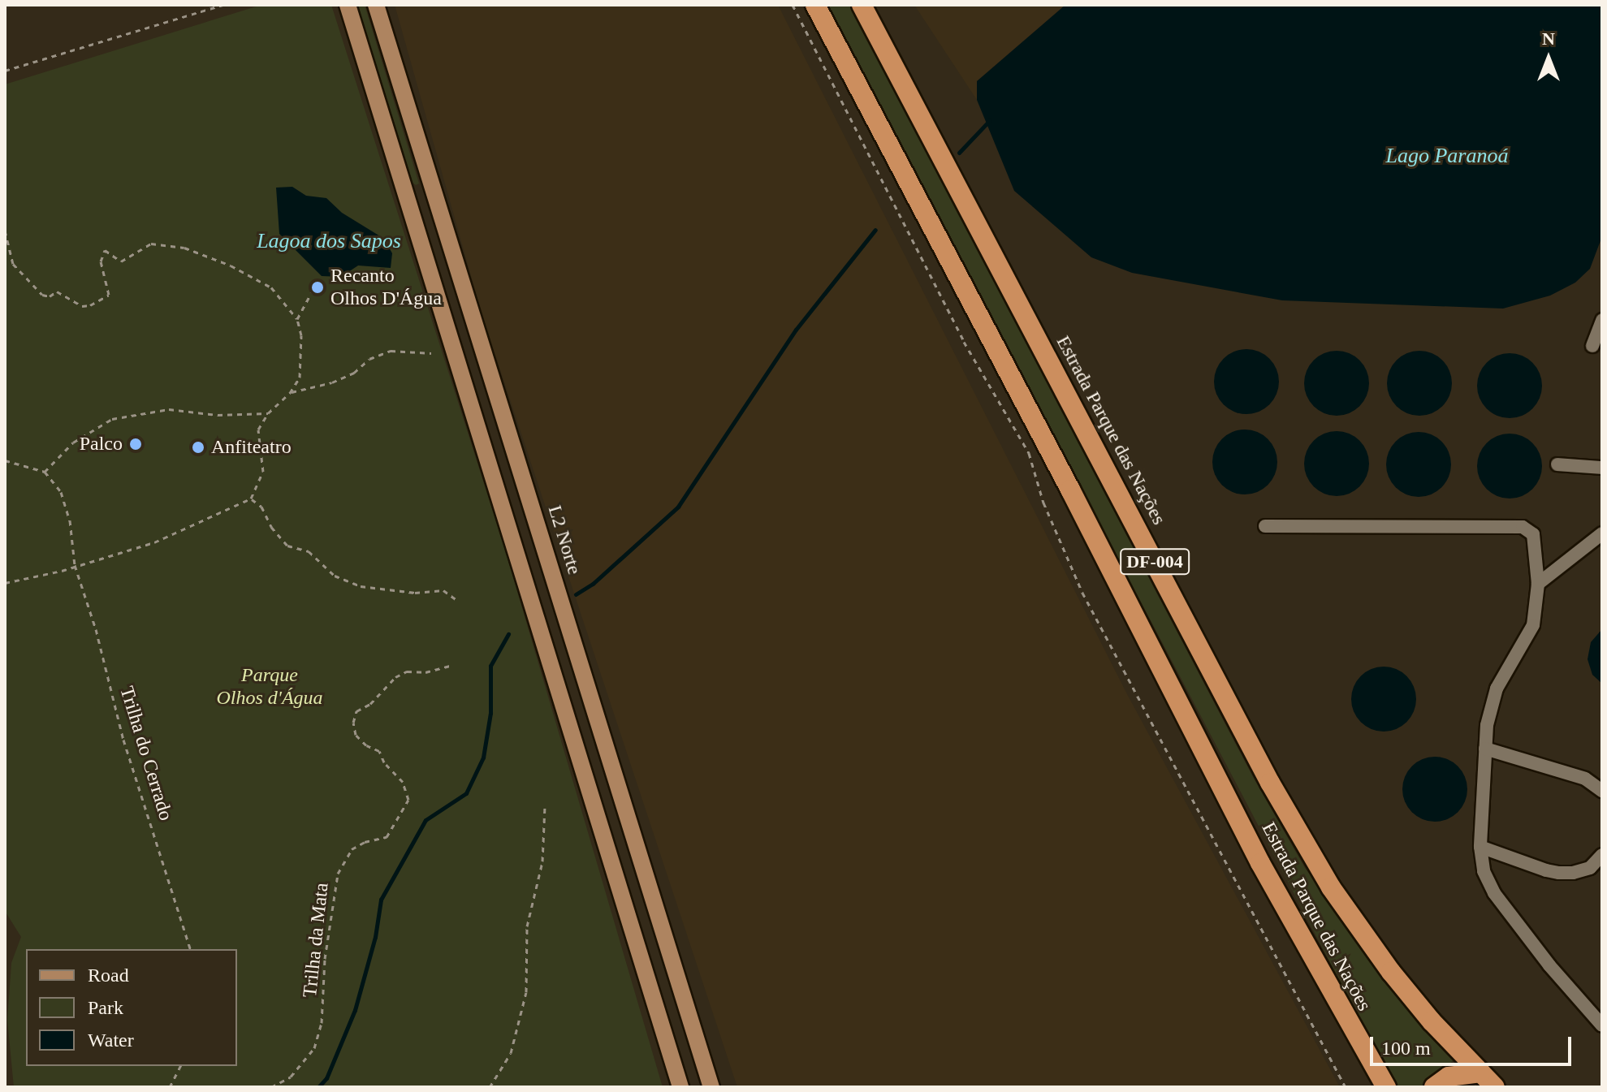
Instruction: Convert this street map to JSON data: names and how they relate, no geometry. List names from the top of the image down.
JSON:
{
  "streets": {
    "highway": ["Estrada Parque das Nações", "DF-004"],
    "main road": ["L2 Norte"],
    "path": ["Trilha do Cerrado", "Trilha da Mata"]
  },
  "water": ["Lago Paranoá", "Lagoa dos Sapos"],
  "parks": ["Parque Olhos d'Água"],
  "places": ["Recanto Olhos D'Água", "Palco", "Anfiteatro"],
  "legend": ["Road", "Park", "Water"],
  "scale_bar": "100 m",
  "north": "top"
}
